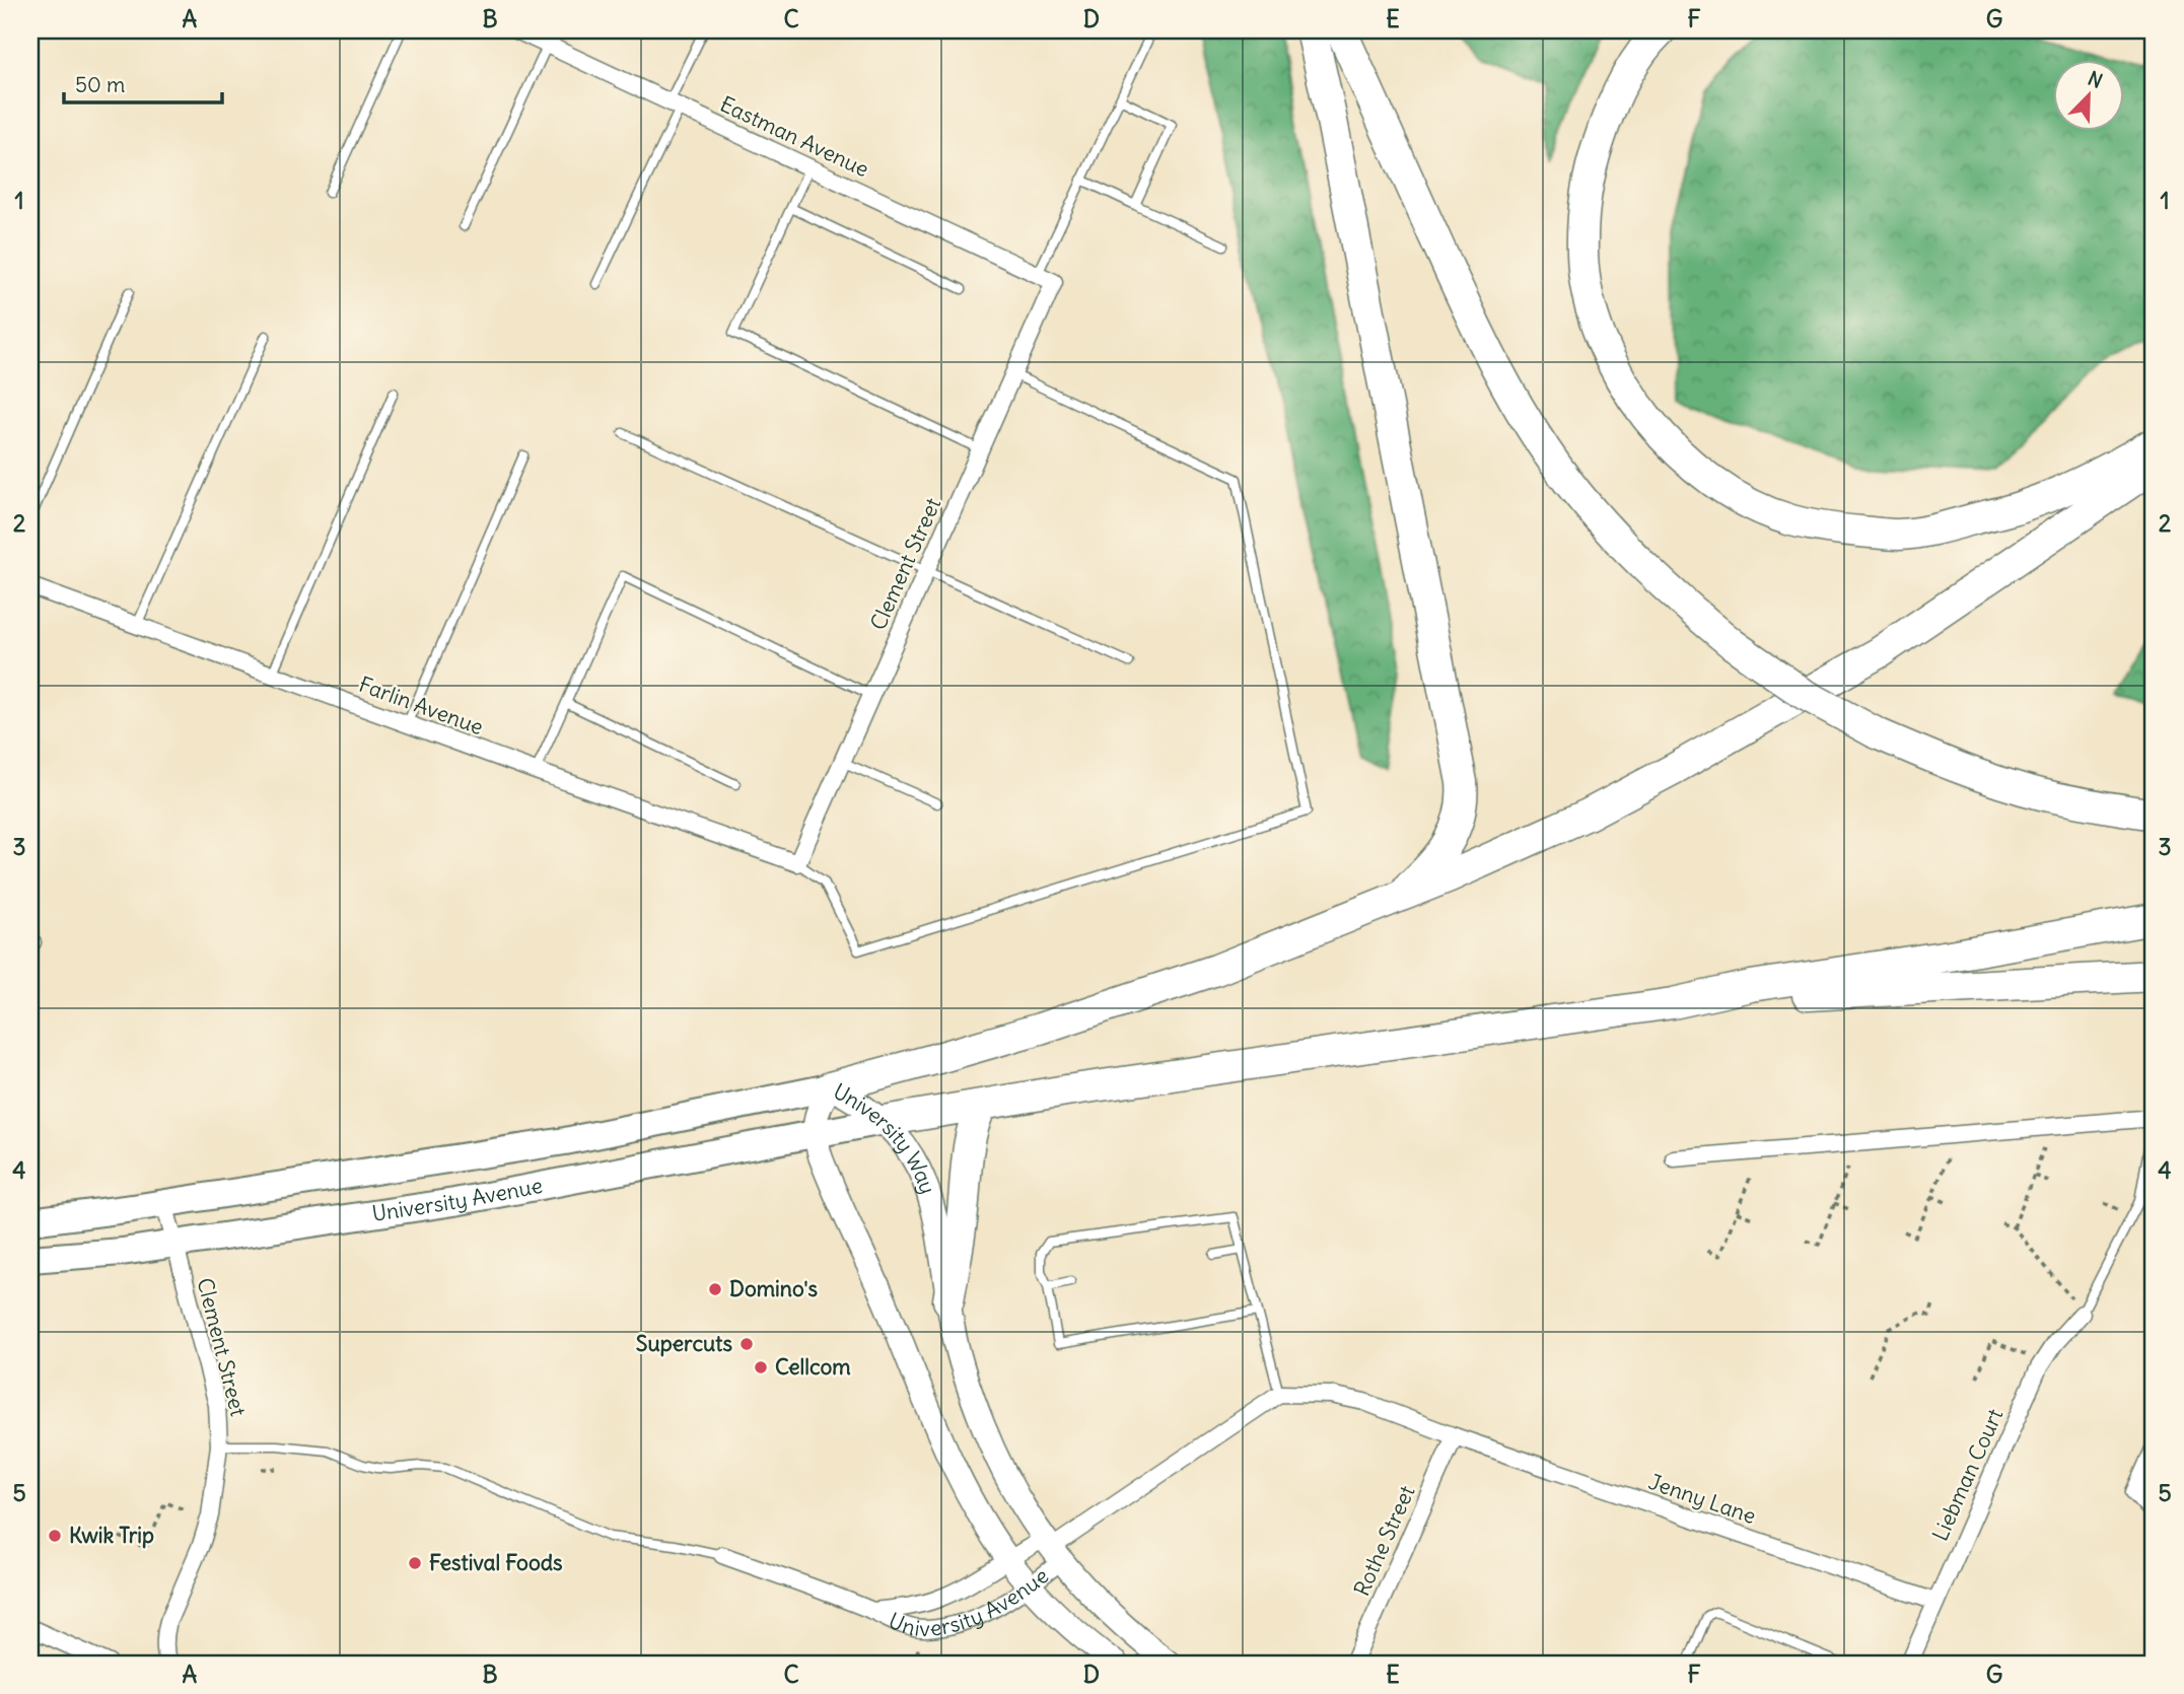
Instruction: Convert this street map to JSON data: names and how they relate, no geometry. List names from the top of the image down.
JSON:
{
  "streets": {
    "main road": ["University Way", "University Avenue"],
    "street": [
      "Eastman Avenue",
      "Clement Street",
      "Farlin Avenue",
      "Liebman Court",
      "Jenny Lane",
      "Rothe Street"
    ]
  },
  "crossings": [
    ["Eastman Avenue", "Clement Street"],
    ["Clement Street", "Farlin Avenue"],
    ["Clement Street", "University Avenue"],
    ["University Way", "University Avenue"],
    ["Liebman Court", "Jenny Lane"],
    ["Jenny Lane", "Rothe Street"]
  ],
  "places": [
    "Domino's",
    "Supercuts",
    "Cellcom",
    "Kwik Trip",
    "Festival Foods"
  ],
  "scale_bar": "50 m",
  "north": "top right",
  "grid": {
    "columns": [
      "A",
      "B",
      "C",
      "D",
      "E",
      "F",
      "G"
    ],
    "rows": [
      "1",
      "2",
      "3",
      "4",
      "5"
    ]
  }
}
